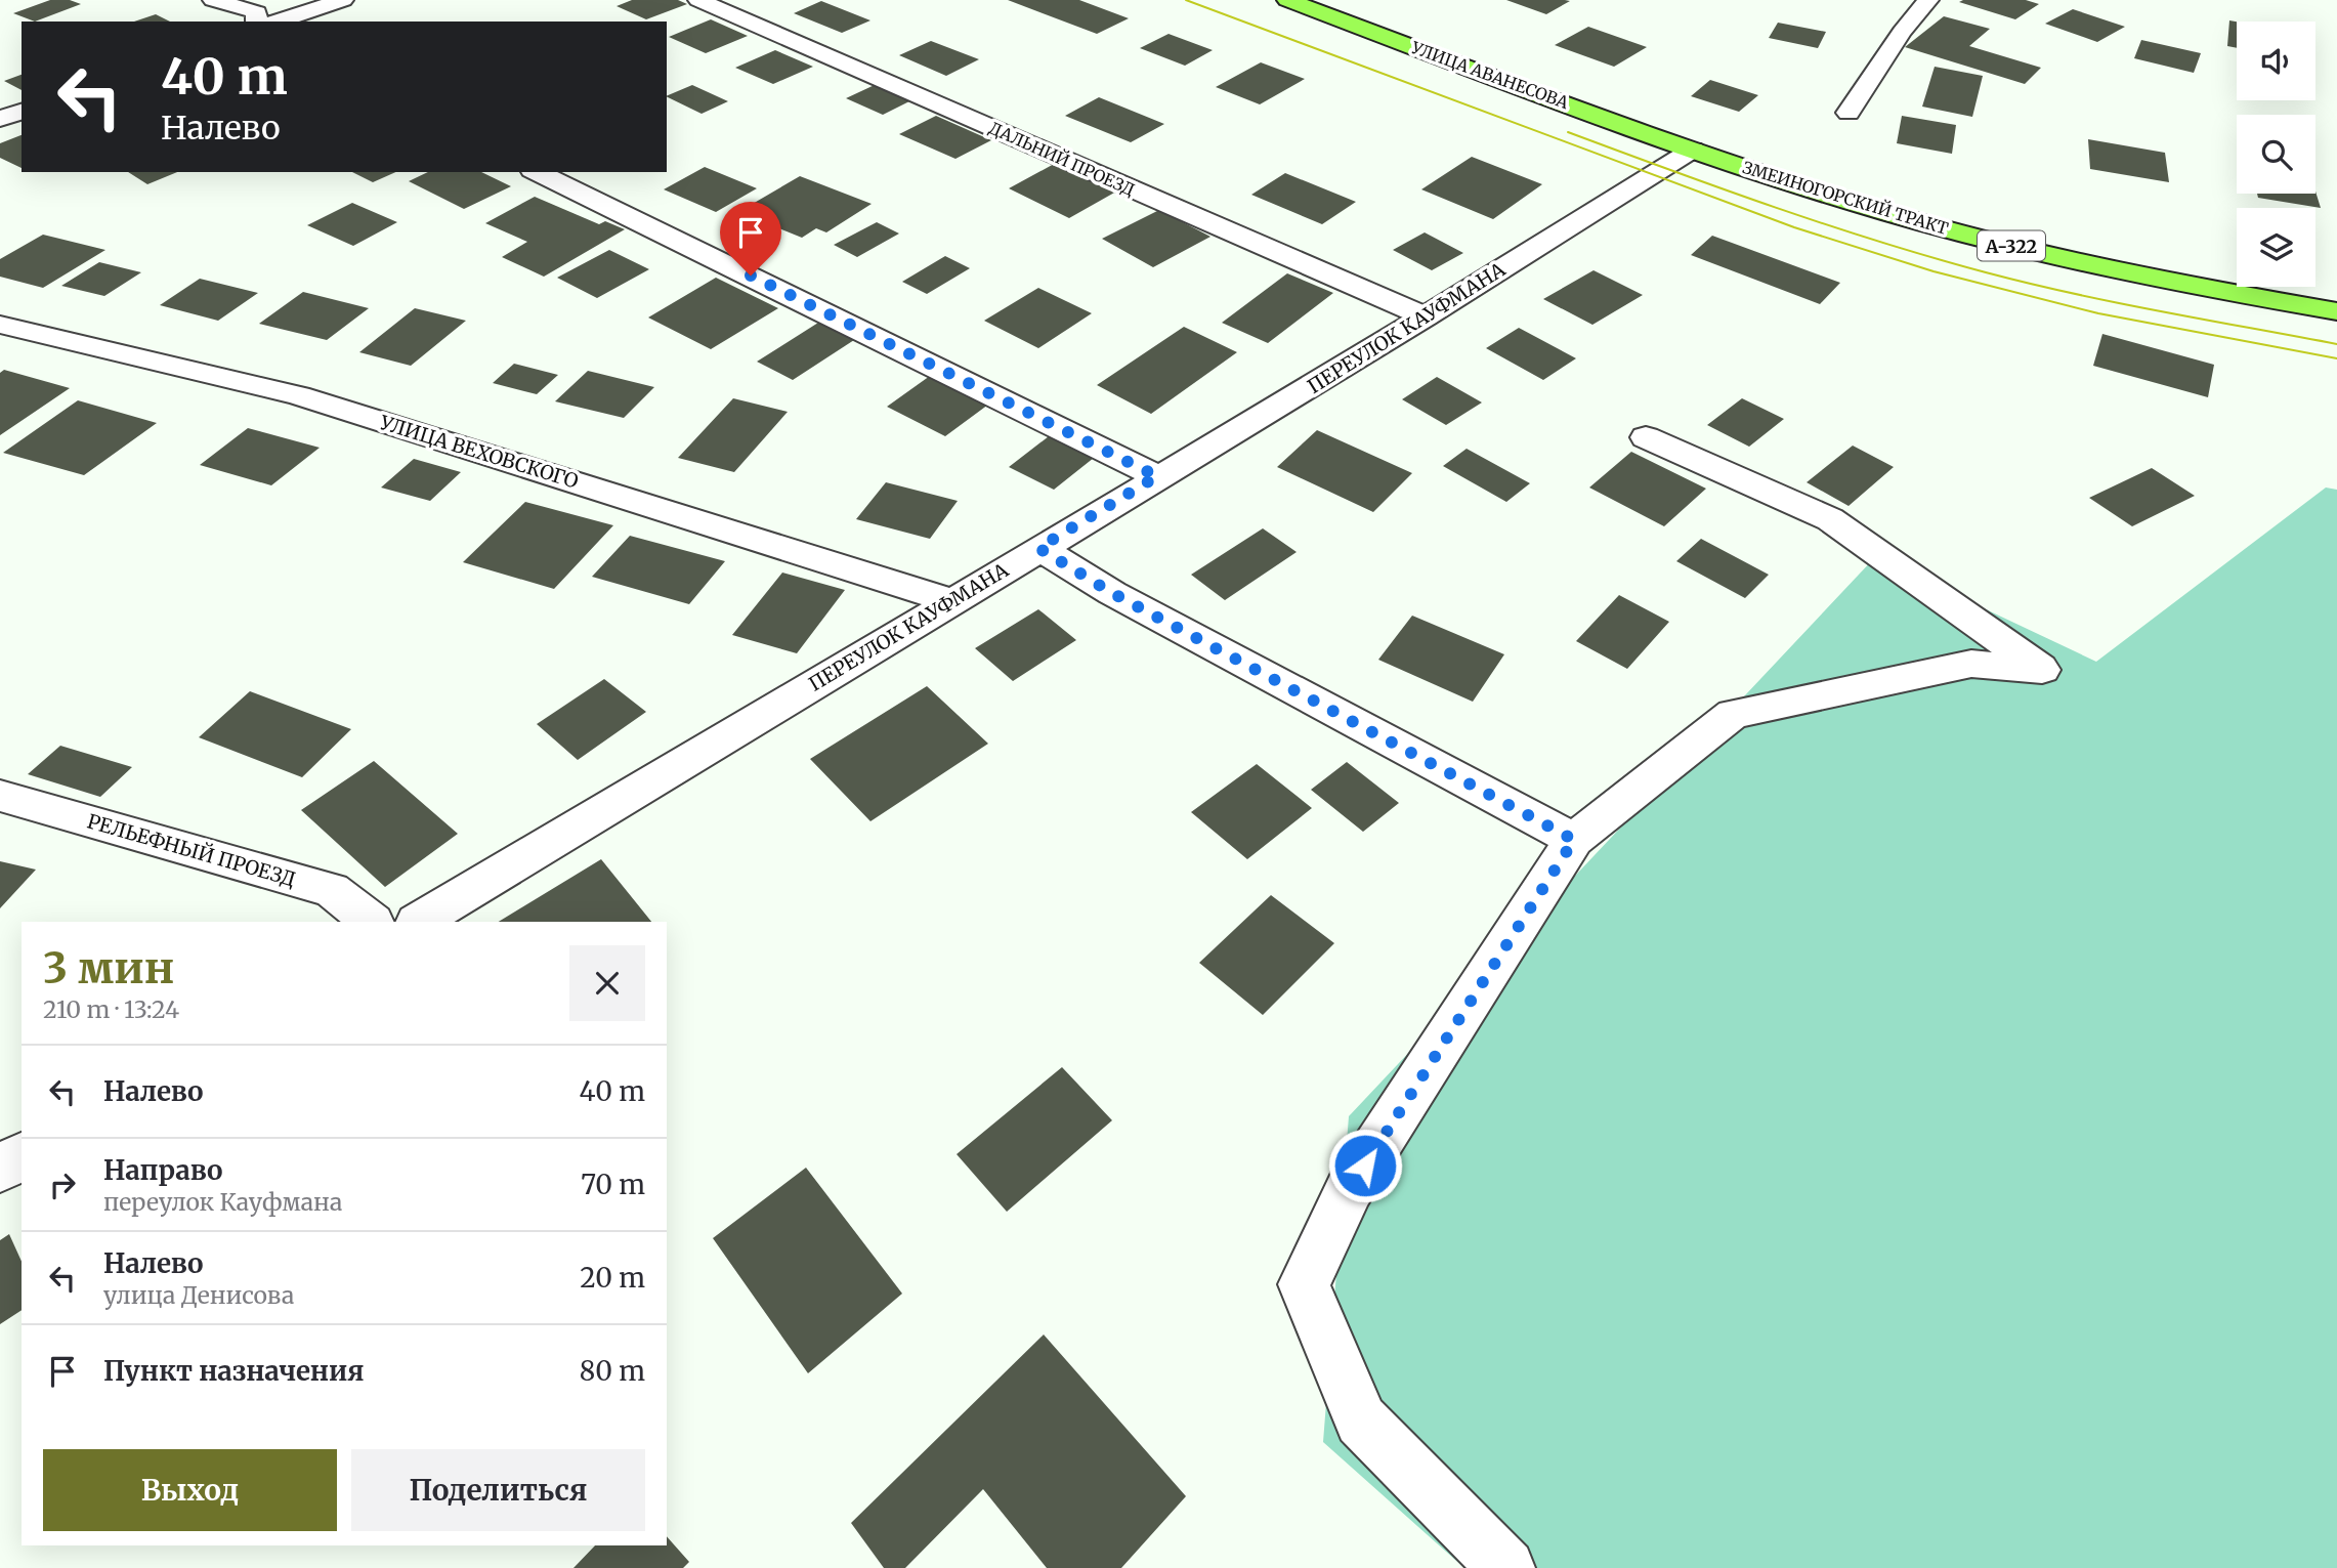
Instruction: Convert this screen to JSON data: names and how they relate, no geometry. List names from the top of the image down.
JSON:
{
  "streets": {
    "highway": ["УЛИЦА АВАНЕСОВА", "ЗМЕИНОГОРСКИЙ ТРАКТ", "А-322"],
    "street": [
      "ДАЛЬНИЙ ПРОЕЗД",
      "ПЕРЕУЛОК КАУФМАНА",
      "УЛИЦА ВЕХОВСКОГО",
      "РЕЛЬЕФНЫЙ ПРОЕЗД"
    ]
  },
  "crossings": [
    ["УЛИЦА АВАНЕСОВА", "ЗМЕИНОГОРСКИЙ ТРАКТ"],
    ["УЛИЦА АВАНЕСОВА", "ПЕРЕУЛОК КАУФМАНА"],
    ["ДАЛЬНИЙ ПРОЕЗД", "ПЕРЕУЛОК КАУФМАНА"],
    ["ЗМЕИНОГОРСКИЙ ТРАКТ", "ПЕРЕУЛОК КАУФМАНА"],
    ["ПЕРЕУЛОК КАУФМАНА", "УЛИЦА ВЕХОВСКОГО"]
  ],
  "page": {
    "turn": ["40 m", "Налево"],
    "heading": ["3 мин", "210 m · 13:24"],
    "list": [
      {
        "name": "Налево",
        "value": "40 m"
      },
      {
        "name": "Направо",
        "note": "переулок Кауфмана",
        "value": "70 m"
      },
      {
        "name": "Налево",
        "note": "улица Денисова",
        "value": "20 m"
      },
      {
        "name": "Пункт назначения",
        "value": "80 m"
      }
    ],
    "buttons": ["Выход", "Поделиться"]
  }
}
